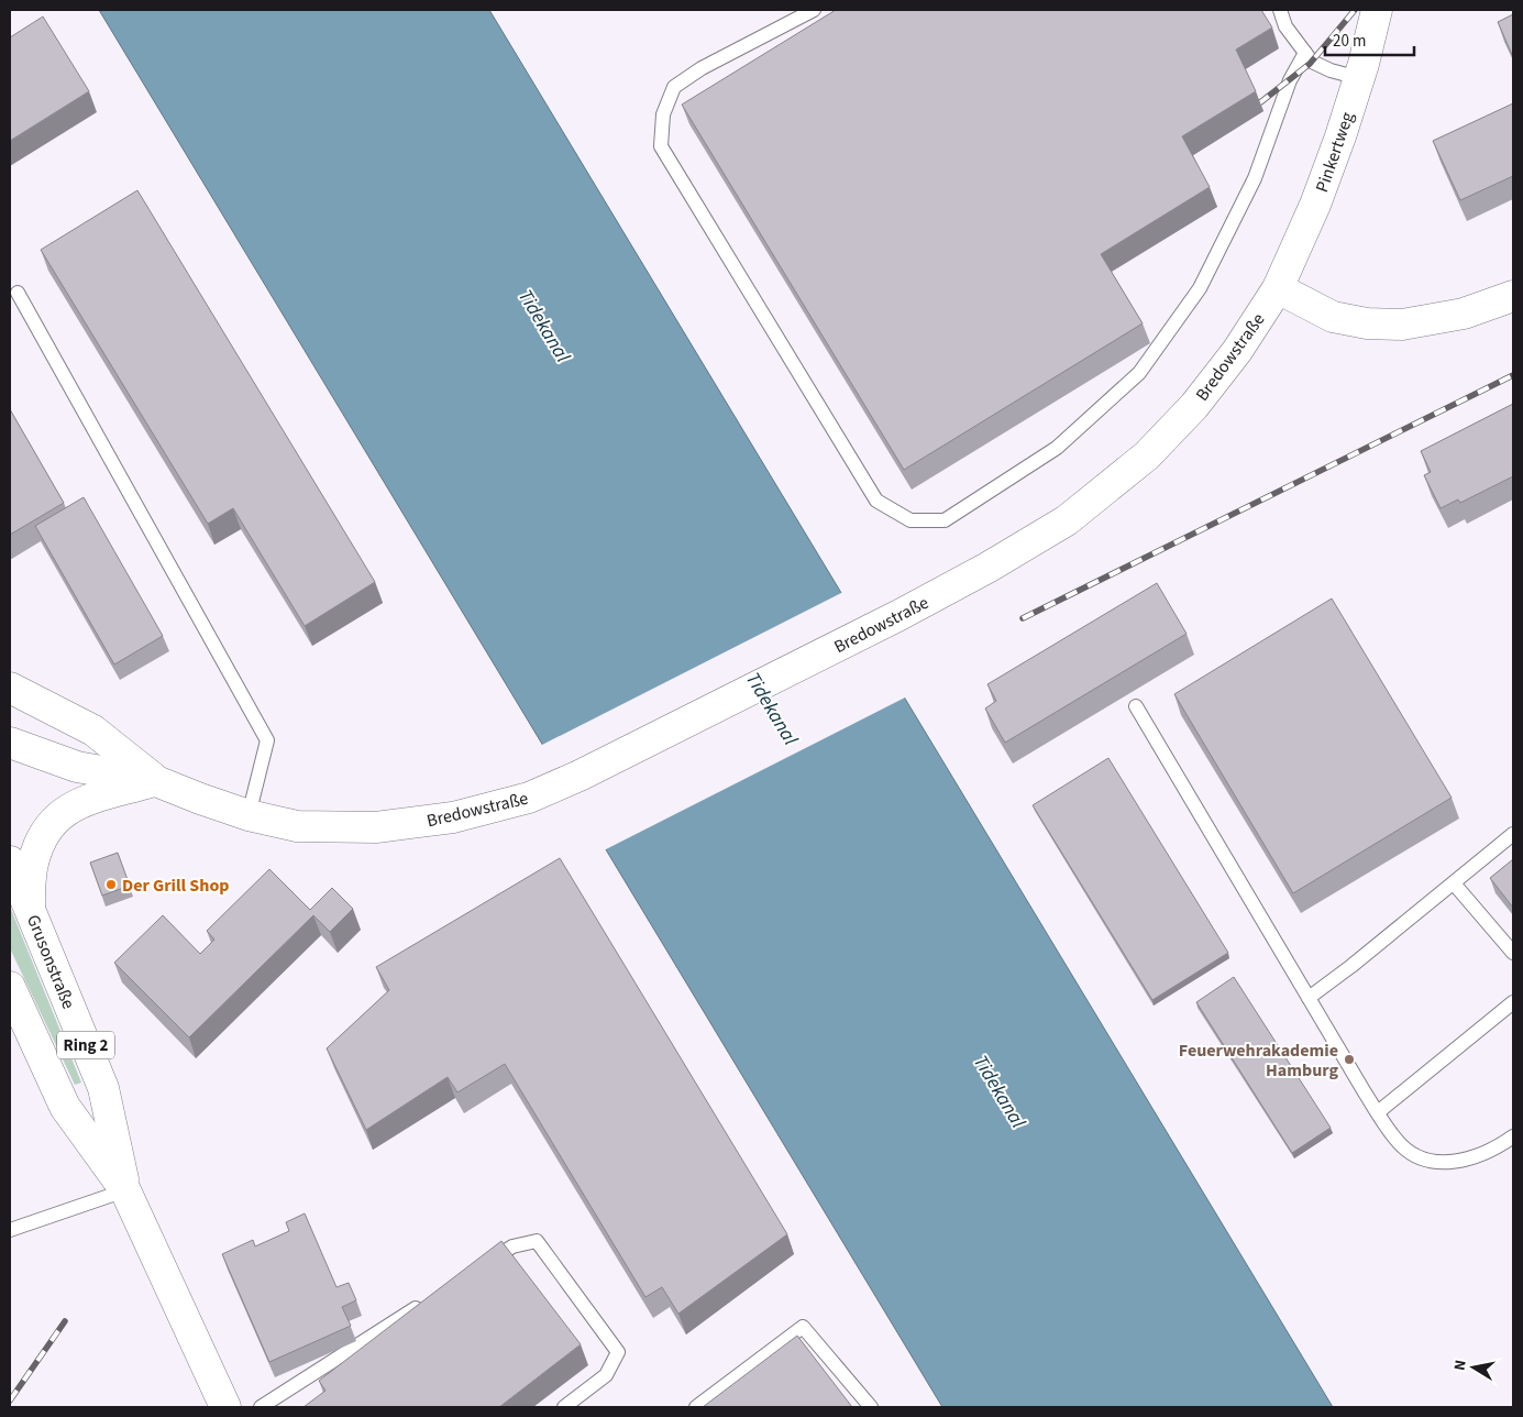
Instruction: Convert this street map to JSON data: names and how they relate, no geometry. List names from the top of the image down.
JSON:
{
  "streets": {
    "street": [
      "Pinkertweg",
      "Bredowstraße",
      "Grusonstraße",
      "Ring 2"
    ]
  },
  "crossings": [
    ["Pinkertweg", "Bredowstraße"]
  ],
  "water": ["Tidekanal"],
  "places": ["Der Grill Shop", "Feuerwehrakademie Hamburg"],
  "scale_bar": "20 m",
  "north": "left"
}
